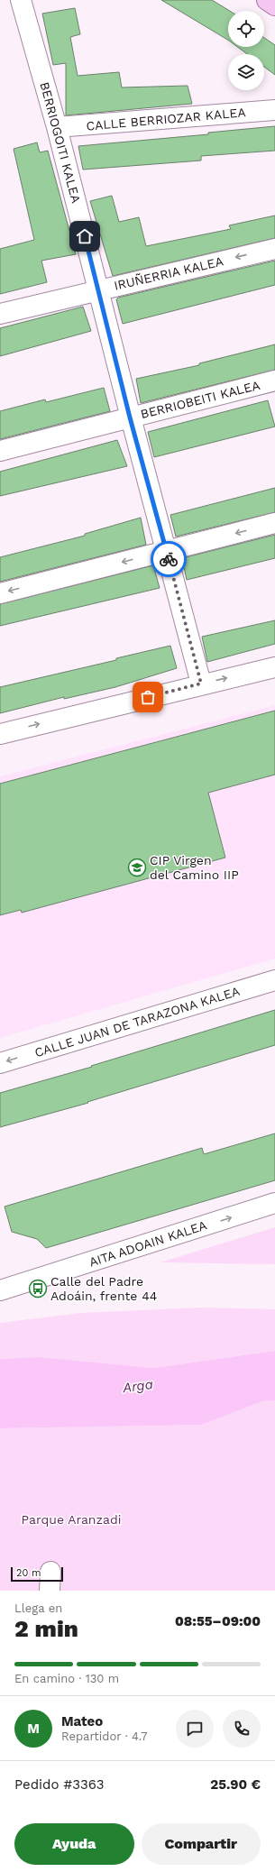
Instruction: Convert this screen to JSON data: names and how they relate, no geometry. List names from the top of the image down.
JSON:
{
  "streets": {
    "street": [
      "CALLE BERRIOZAR KALEA",
      "BERRIOGOITI KALEA",
      "IRUÑERRIA KALEA",
      "BERRIOBEITI KALEA",
      "CALLE JUAN DE TARAZONA KALEA",
      "AITA ADOAIN KALEA"
    ]
  },
  "crossings": [
    ["CALLE BERRIOZAR KALEA", "BERRIOGOITI KALEA"],
    ["BERRIOGOITI KALEA", "IRUÑERRIA KALEA"],
    ["BERRIOGOITI KALEA", "BERRIOBEITI KALEA"]
  ],
  "one_way": ["IRUÑERRIA KALEA", "CALLE JUAN DE TARAZONA KALEA", "AITA ADOAIN KALEA"],
  "water": ["Arga"],
  "parks": ["Parque Aranzadi"],
  "places": {
    "school or university": ["CIP Virgen del Camino IIP"],
    "bus stop": ["Calle del Padre Adoáin, frente 44"]
  },
  "scale_bar": "20 m",
  "page": {
    "scale": "20 m",
    "heading": ["2 min", "Llega en", "08:55–09:00"],
    "panel": [
      "Mateo",
      "Repartidor · 4.7",
      "Pedido #3363",
      "25.90 €"
    ],
    "bar": "En camino · 130 m",
    "round": "M",
    "buttons": ["Ayuda", "Compartir"]
  }
}
